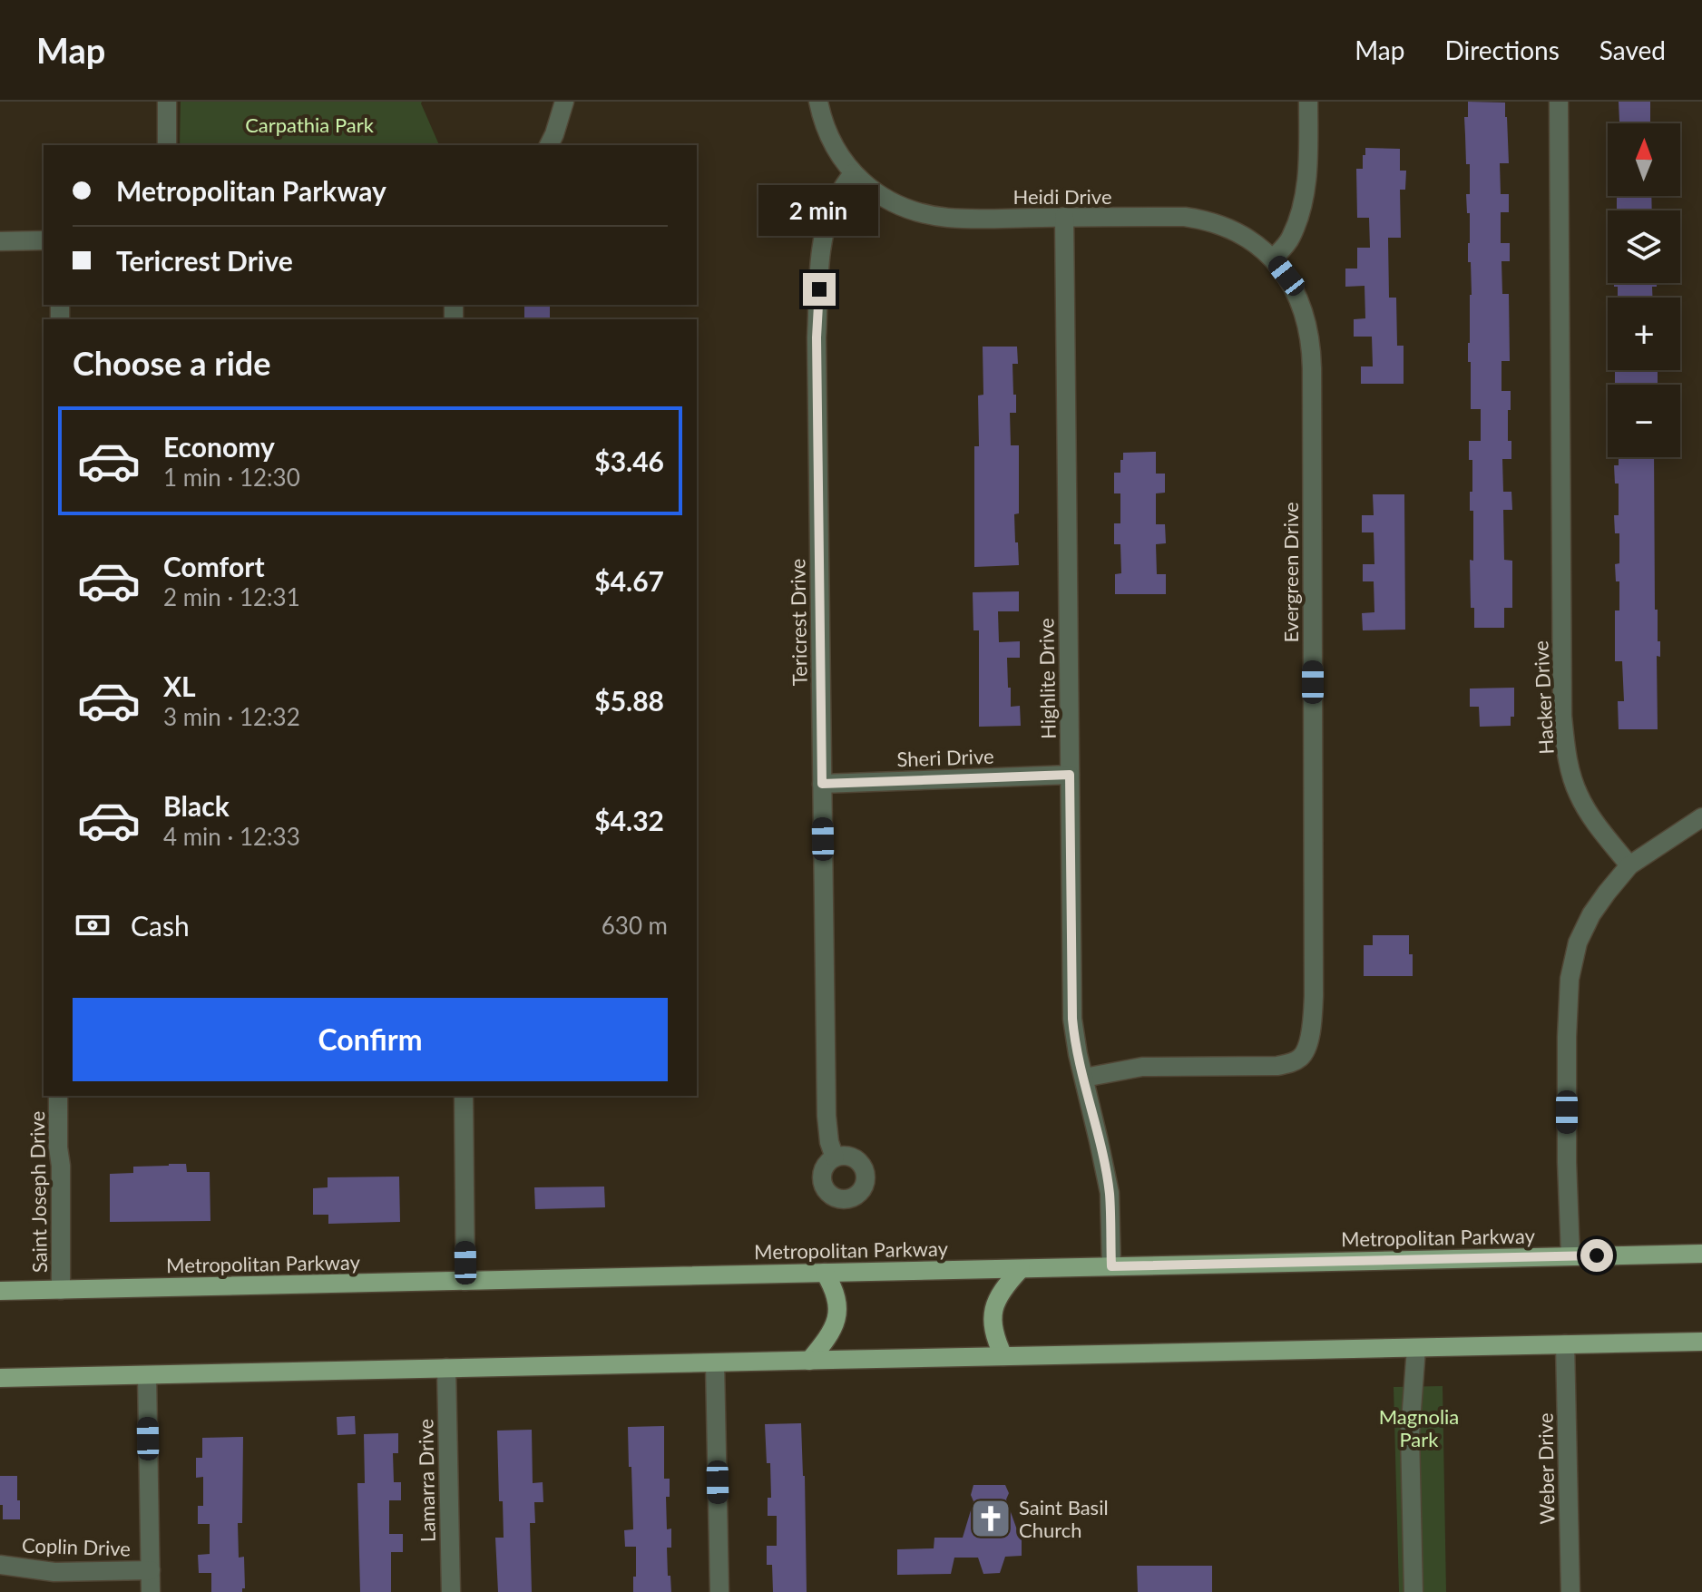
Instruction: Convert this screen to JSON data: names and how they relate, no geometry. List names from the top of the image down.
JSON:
{
  "streets": {
    "main road": ["Metropolitan Parkway"],
    "street": [
      "Heidi Drive",
      "Evergreen Drive",
      "Tericrest Drive",
      "Highlite Drive",
      "Hacker Drive",
      "Sheri Drive",
      "Saint Joseph Drive",
      "Weber Drive",
      "Lamarra Drive",
      "Coplin Drive"
    ]
  },
  "crossings": [
    ["Heidi Drive", "Evergreen Drive"],
    ["Heidi Drive", "Tericrest Drive"],
    ["Heidi Drive", "Highlite Drive"],
    ["Evergreen Drive", "Highlite Drive"],
    ["Tericrest Drive", "Sheri Drive"],
    ["Highlite Drive", "Sheri Drive"],
    ["Highlite Drive", "Metropolitan Parkway"],
    ["Saint Joseph Drive", "Metropolitan Parkway"]
  ],
  "parks": ["Carpathia Park", "Magnolia Park"],
  "places": {
    "church": ["Saint Basil Church"]
  },
  "north": "top",
  "page": {
    "header": "Map",
    "nav": ["Map", "Directions", "Saved"],
    "map_buttons": ["+", "−"],
    "banner": ["Metropolitan Parkway", "Tericrest Drive"],
    "bubble": "2 min",
    "heading": "Choose a ride",
    "list": [
      {
        "name": "Economy",
        "note": "1 min · 12:30",
        "value": "$3.46"
      },
      {
        "name": "Comfort",
        "note": "2 min · 12:31",
        "value": "$4.67"
      },
      {
        "name": "XL",
        "note": "3 min · 12:32",
        "value": "$5.88"
      },
      {
        "name": "Black",
        "note": "4 min · 12:33",
        "value": "$4.32"
      }
    ],
    "pay": ["Cash", "630 m"],
    "buttons": "Confirm"
  }
}
